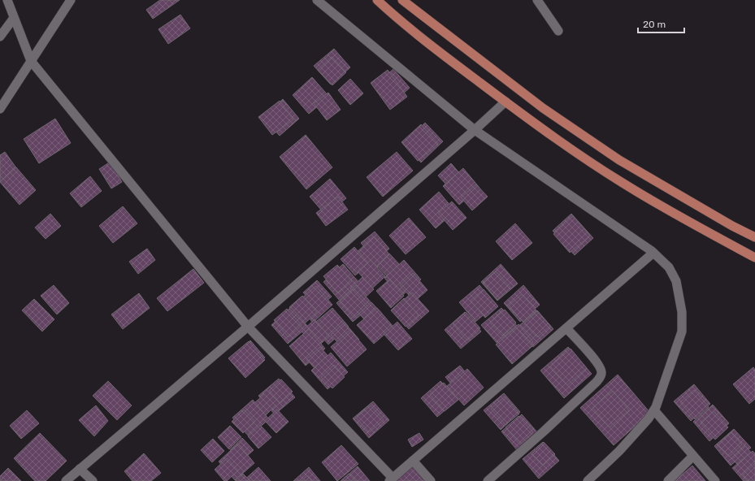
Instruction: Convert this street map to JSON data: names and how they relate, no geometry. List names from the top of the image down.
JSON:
{
  "scale_bar": "20 m"
}
